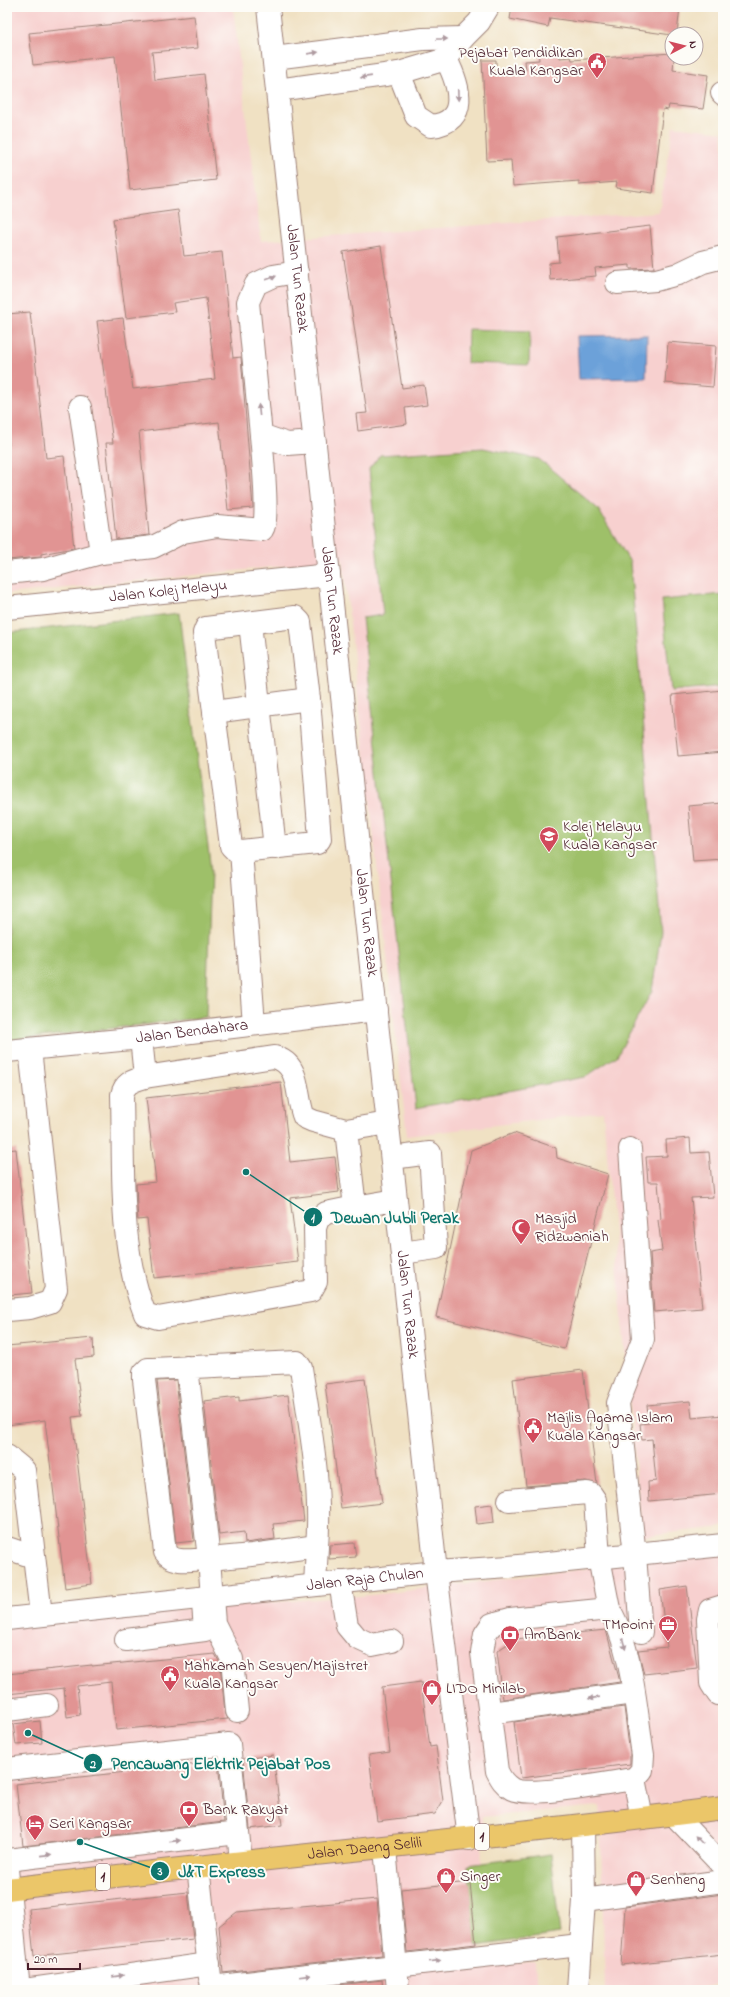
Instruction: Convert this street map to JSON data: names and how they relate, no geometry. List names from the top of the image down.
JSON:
{
  "streets": {
    "highway": ["1", "Jalan Daeng Selili"],
    "street": [
      "Jalan Tun Razak",
      "Jalan Kolej Melayu",
      "Jalan Bendahara",
      "Jalan Raja Chulan"
    ]
  },
  "crossings": [
    ["Jalan Tun Razak", "Jalan Kolej Melayu"],
    ["Jalan Tun Razak", "Jalan Bendahara"],
    ["Jalan Tun Razak", "Jalan Raja Chulan"],
    ["Jalan Tun Razak", "Jalan Daeng Selili"]
  ],
  "places": {
    "public building": ["Pejabat Pendidikan Kuala Kangsar", "Majlis Agama Islam Kuala Kangsar", "Mahkamah Sesyen/Majistret Kuala Kangsar"],
    "school or university": ["Kolej Melayu Kuala Kangsar"],
    "other": ["Dewan Jubli Perak", "Pencawang Elektrik Pejabat Pos", "J&T Express"],
    "mosque": ["Masjid Ridzwaniah"],
    "office": ["TMpoint"],
    "bank": ["AmBank", "Bank Rakyat"],
    "shop": ["LIDO Minilab", "Singer", "Senheng"],
    "hotel": ["Seri Kangsar"]
  },
  "scale_bar": "20 m",
  "north": "right"
}
